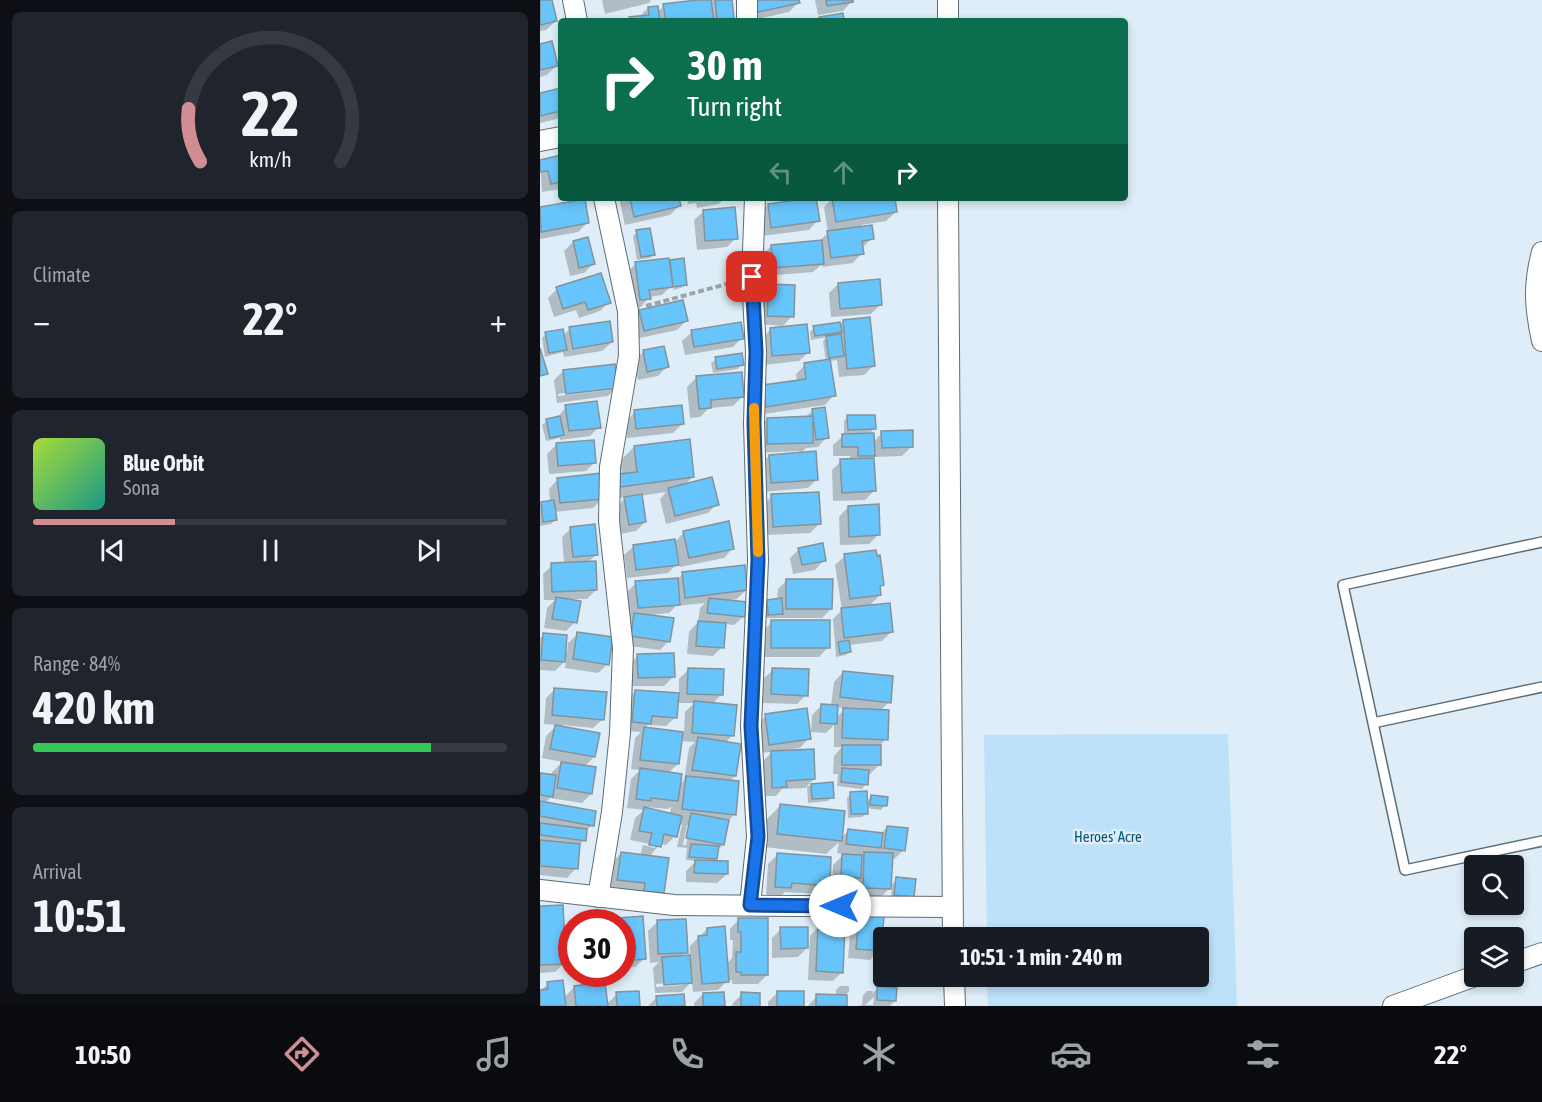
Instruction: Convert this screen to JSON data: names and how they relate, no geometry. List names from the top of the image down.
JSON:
{
  "parks": ["Heroes' Acre"],
  "page": {
    "turn": ["30 m", "Turn right"],
    "tile": [
      "Climate",
      ["Range · 84%", "420 km"],
      ["Arrival", "10:51"]
    ],
    "heat": ["−", "22°", "+"],
    "song": ["Blue Orbit", "Sona"],
    "limit": "30",
    "trip": "10:51 · 1 min · 240 m",
    "tabs": ["10:50", "22°"],
    "gauge": ["22", "km/h"]
  }
}
